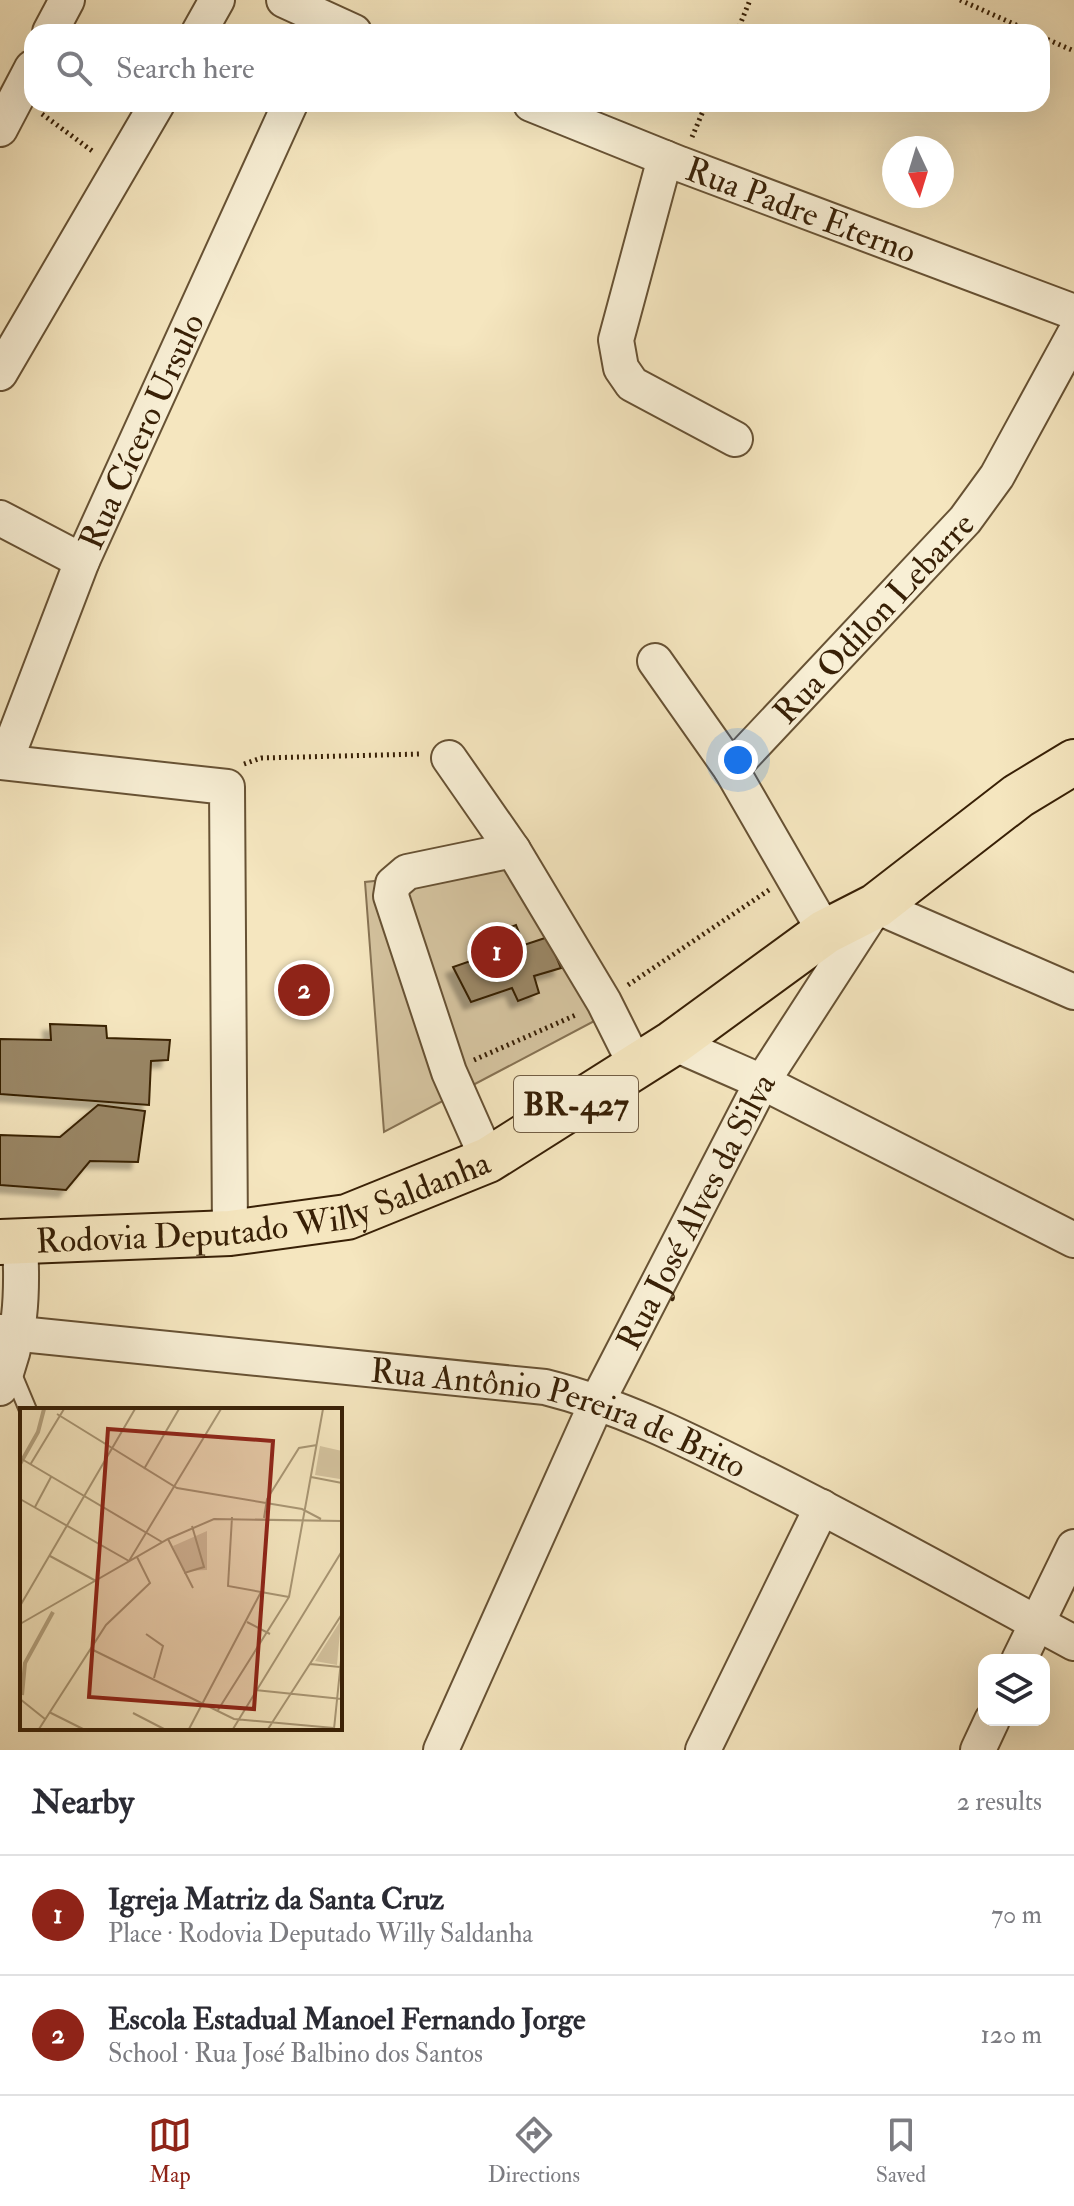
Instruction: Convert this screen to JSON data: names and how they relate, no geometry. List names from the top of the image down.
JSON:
{
  "streets": {
    "main road": ["BR-427", "Rodovia Deputado Willy Saldanha"],
    "street": [
      "Rua Padre Eterno",
      "Rua Cícero Ursulo",
      "Rua Odilon Lebarre",
      "Rua José Alves da Silva",
      "Rua Antônio Pereira de Brito"
    ]
  },
  "crossings": [
    ["Rodovia Deputado Willy Saldanha", "Rua José Alves da Silva"],
    ["Rua José Alves da Silva", "Rua Antônio Pereira de Brito"]
  ],
  "north": "bottom",
  "page": {
    "search": "Search here",
    "pins": ["1", "2"],
    "heading": ["Nearby", "2 results"],
    "list": [
      {
        "mark": "1",
        "name": "Igreja Matriz da Santa Cruz",
        "note": "Place · Rodovia Deputado Willy Saldanha",
        "value": "70 m"
      },
      {
        "mark": "2",
        "name": "Escola Estadual Manoel Fernando Jorge",
        "note": "School · Rua José Balbino dos Santos",
        "value": "120 m"
      }
    ],
    "nav": ["Map", "Directions", "Saved"]
  }
}
